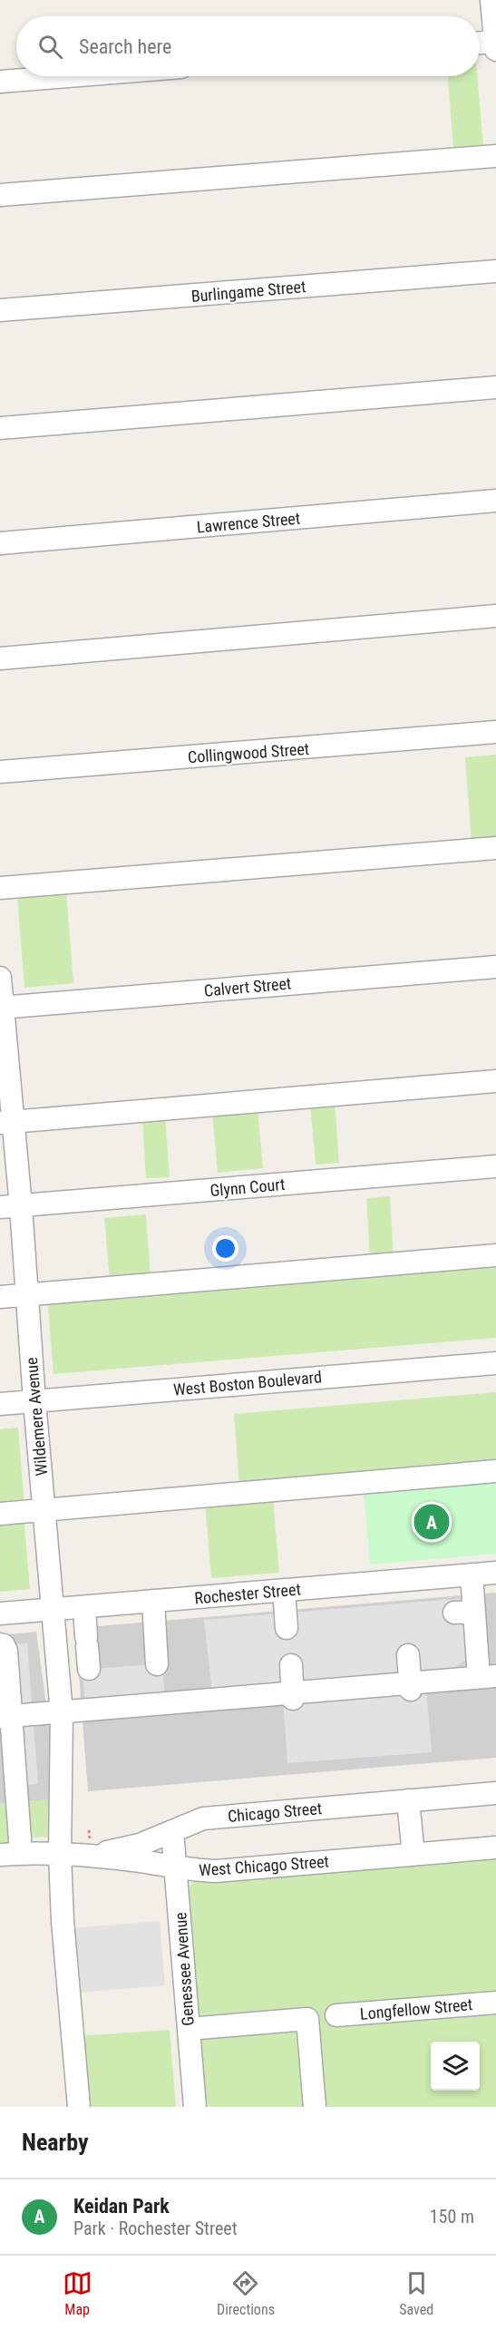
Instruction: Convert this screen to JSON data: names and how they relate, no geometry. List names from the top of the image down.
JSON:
{
  "streets": {
    "street": [
      "Burlingame Street",
      "Lawrence Street",
      "Collingwood Street",
      "Calvert Street",
      "Glynn Court",
      "West Boston Boulevard",
      "Wildemere Avenue",
      "Rochester Street",
      "Chicago Street",
      "West Chicago Street",
      "Genessee Avenue",
      "Longfellow Street"
    ]
  },
  "crossings": [
    ["Calvert Street", "Wildemere Avenue"],
    ["Glynn Court", "Wildemere Avenue"],
    ["West Boston Boulevard", "Wildemere Avenue"],
    ["Wildemere Avenue", "Rochester Street"],
    ["Wildemere Avenue", "Chicago Street"],
    ["Wildemere Avenue", "West Chicago Street"],
    ["Chicago Street", "West Chicago Street"],
    ["Chicago Street", "Genessee Avenue"],
    ["West Chicago Street", "Genessee Avenue"]
  ],
  "page": {
    "search": "Search here",
    "pins": "A",
    "heading": "Nearby",
    "list": [
      {
        "mark": "A",
        "name": "Keidan Park",
        "note": "Park · Rochester Street",
        "value": "150 m"
      }
    ],
    "nav": ["Map", "Directions", "Saved"]
  }
}
